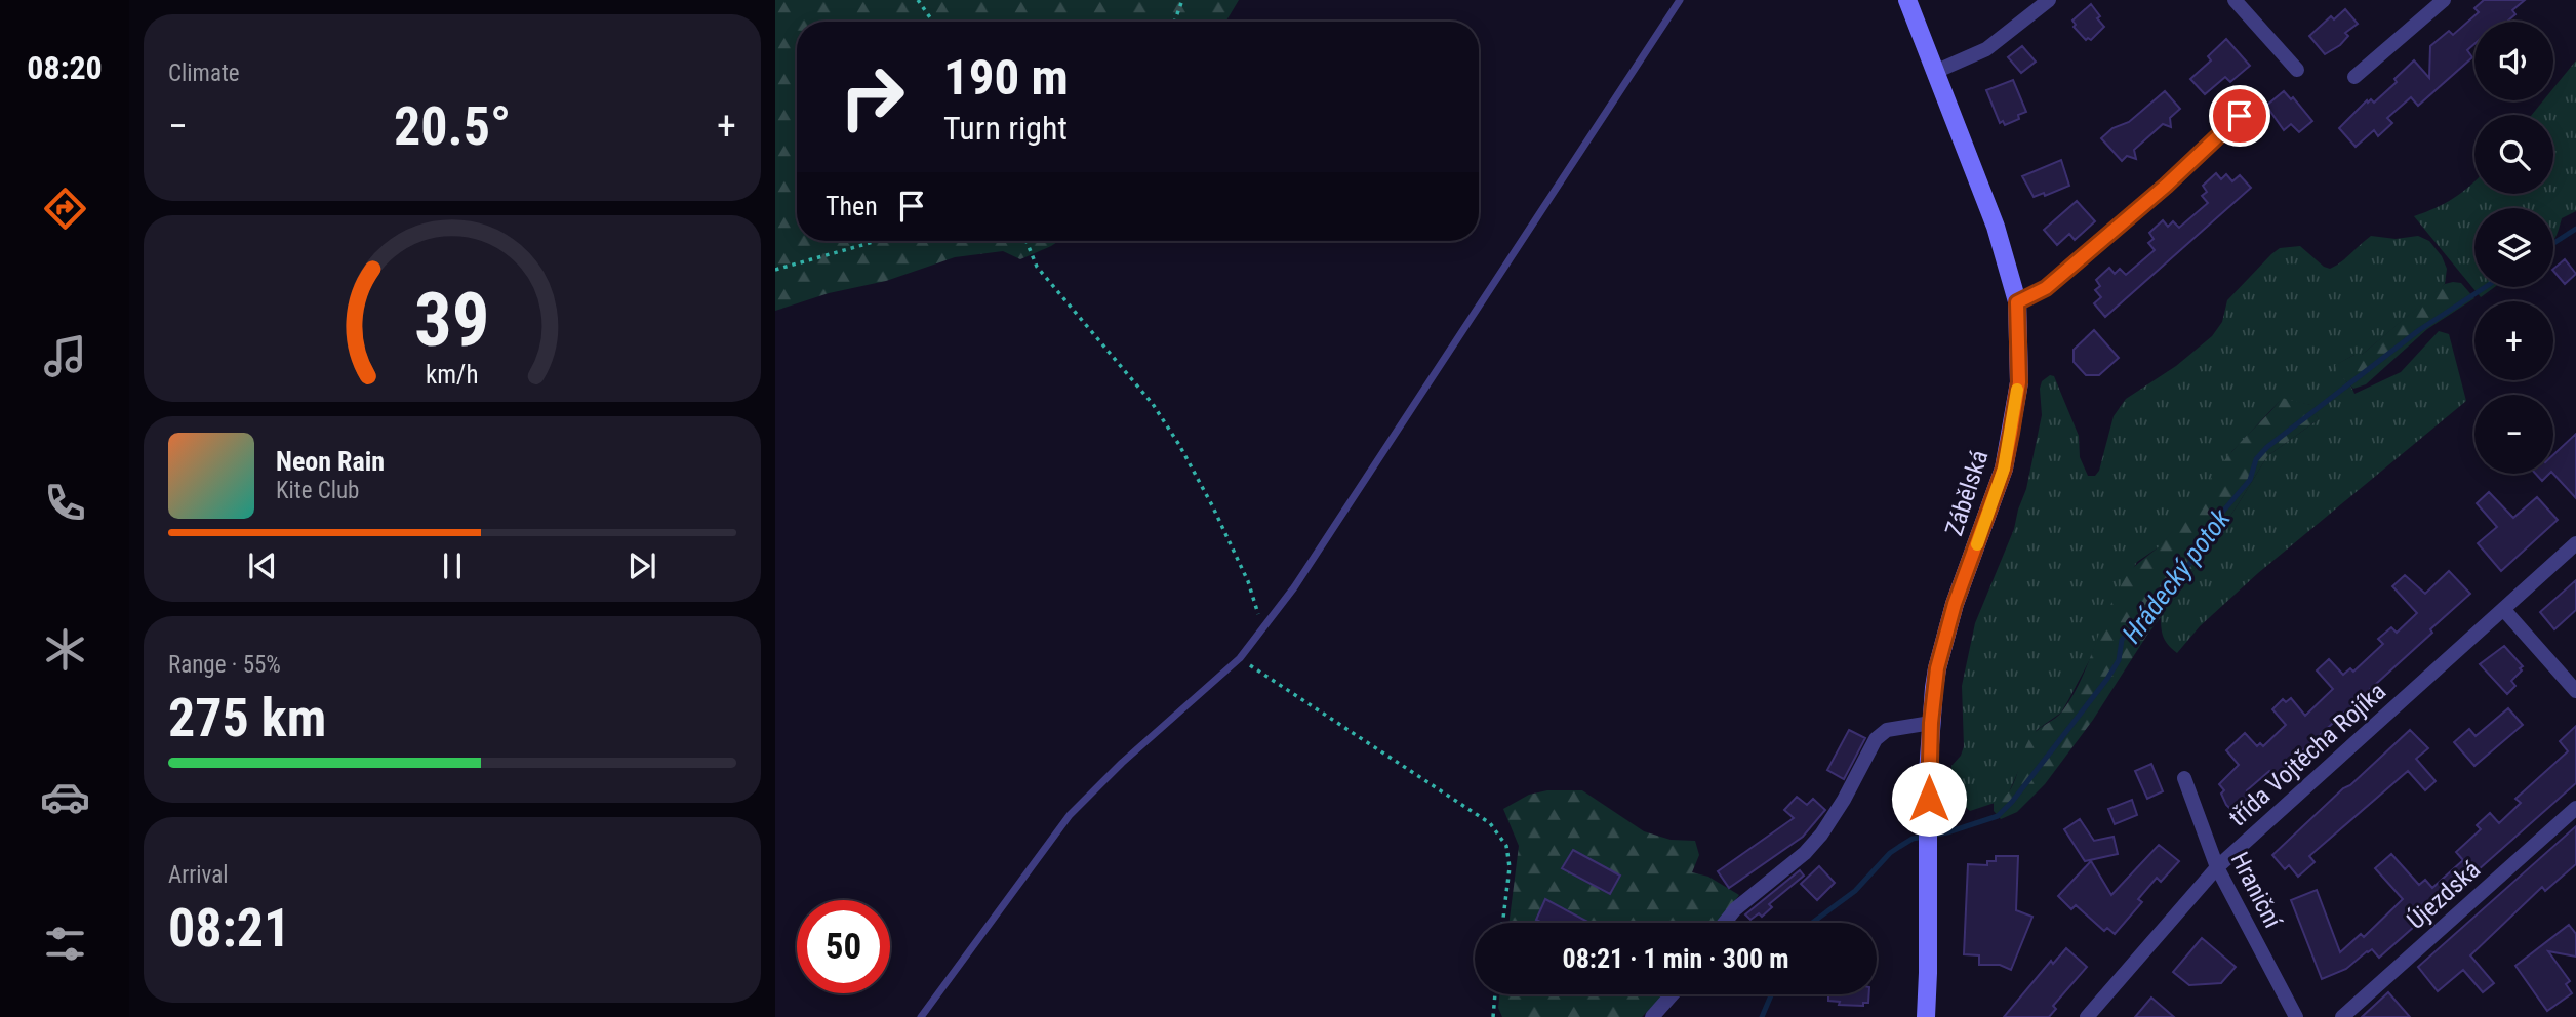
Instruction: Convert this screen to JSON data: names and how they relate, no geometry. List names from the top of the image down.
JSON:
{
  "streets": {
    "main road": ["Zábělská"],
    "street": ["třída Vojtěcha Rojíka", "Hraniční", "Újezdská"]
  },
  "crossings": [
    ["třída Vojtěcha Rojíka", "Hraniční"]
  ],
  "water": ["Hrádecký potok"],
  "page": {
    "tabs": "08:20",
    "tile": [
      "Climate",
      ["Range · 55%", "275 km"],
      ["Arrival", "08:21"]
    ],
    "map_buttons": ["+", "−"],
    "turn": ["190 m", "Turn right"],
    "heat": ["−", "20.5°", "+"],
    "then": "Then",
    "song": ["Neon Rain", "Kite Club"],
    "limit": "50",
    "trip": "08:21 · 1 min · 300 m",
    "gauge": ["39", "km/h"]
  }
}
